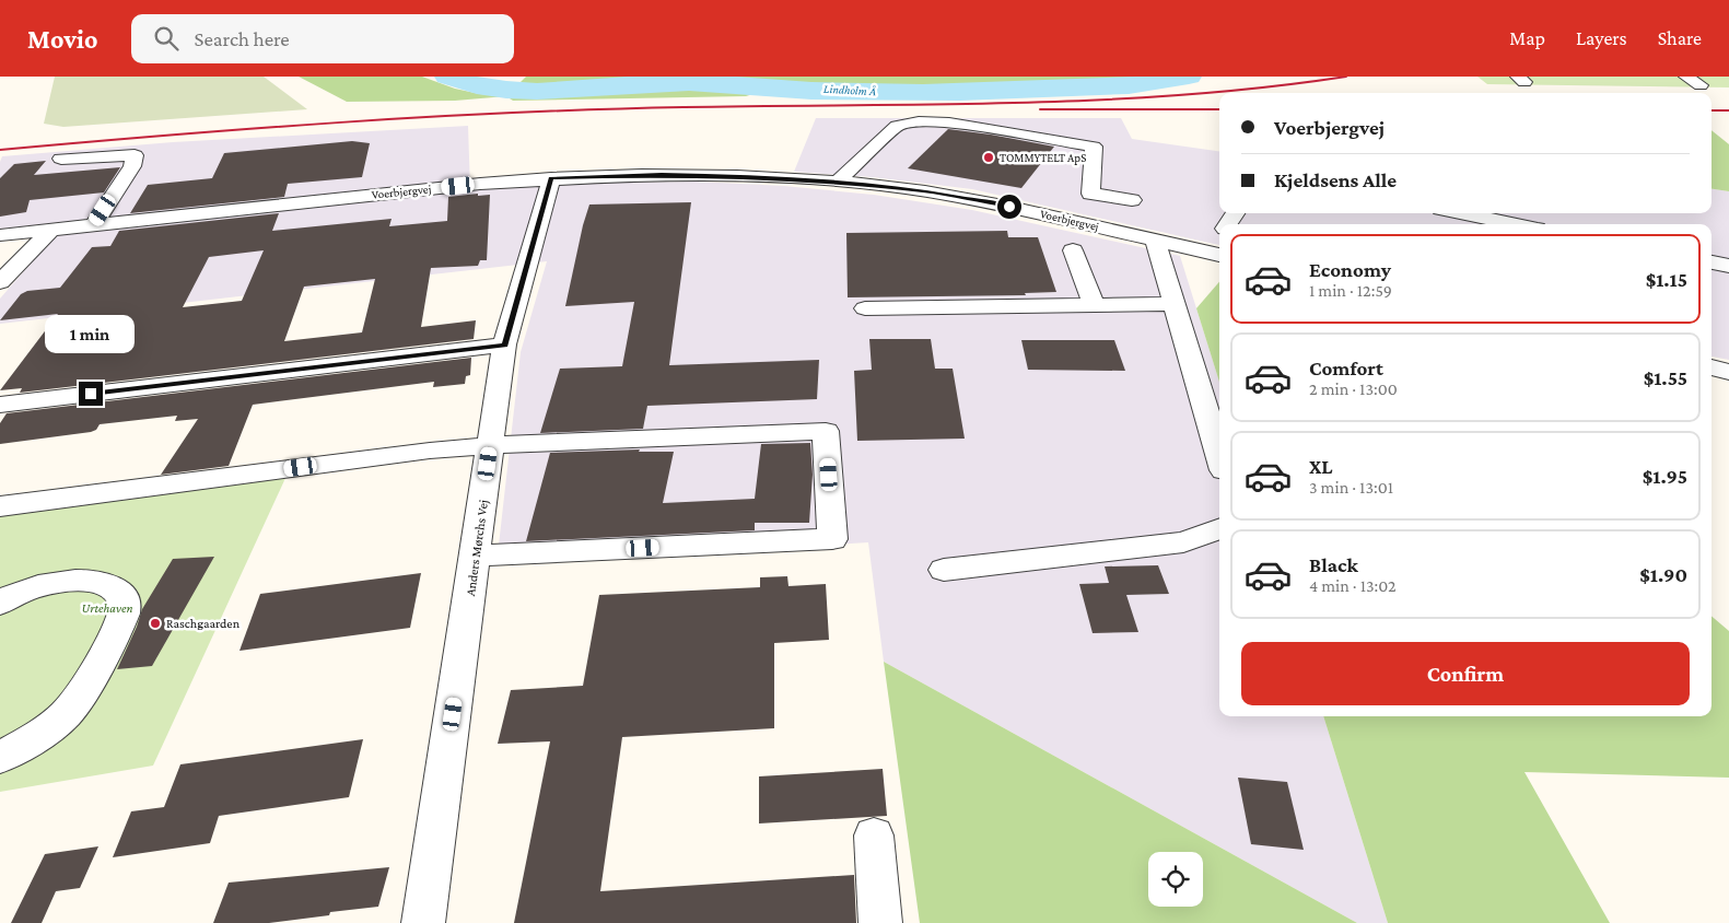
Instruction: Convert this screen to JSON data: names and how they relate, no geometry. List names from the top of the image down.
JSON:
{
  "streets": {
    "street": ["Voerbjergvej", "Anders Mørchs Vej"]
  },
  "crossings": [
    ["Voerbjergvej", "Anders Mørchs Vej"]
  ],
  "water": ["Lindholm Å"],
  "parks": ["Urtehaven"],
  "places": ["TOMMYTELT ApS", "Raschgaarden"],
  "page": {
    "header": "Movio",
    "search": "Search here",
    "nav": ["Map", "Layers", "Share"],
    "banner": ["Voerbjergvej", "Kjeldsens Alle"],
    "list": [
      {
        "name": "Economy",
        "note": "1 min · 12:59",
        "value": "$1.15"
      },
      {
        "name": "Comfort",
        "note": "2 min · 13:00",
        "value": "$1.55"
      },
      {
        "name": "XL",
        "note": "3 min · 13:01",
        "value": "$1.95"
      },
      {
        "name": "Black",
        "note": "4 min · 13:02",
        "value": "$1.90"
      }
    ],
    "bubble": "1 min",
    "buttons": "Confirm"
  }
}
